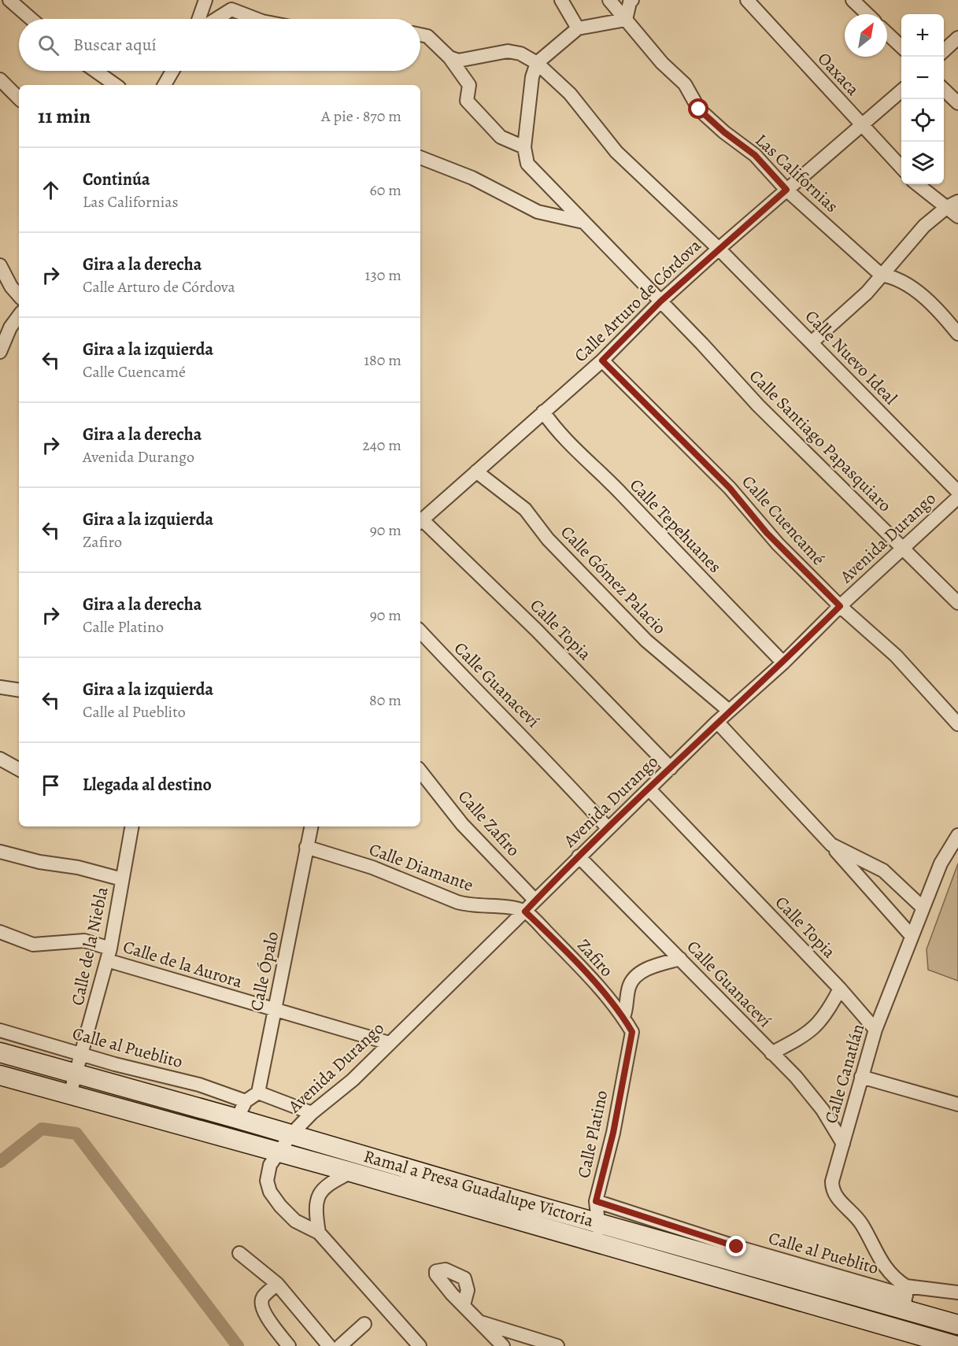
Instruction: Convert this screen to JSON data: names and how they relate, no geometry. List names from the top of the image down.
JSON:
{
  "streets": {
    "main road": ["Ramal a Presa Guadalupe Victoria"],
    "street": [
      "Oaxaca",
      "Las Californias",
      "Calle Arturo de Córdova",
      "Calle Nuevo Ideal",
      "Calle Santiago Papasquiaro",
      "Calle Cuencamé",
      "Calle Tepehuanes",
      "Avenida Durango",
      "Calle Gómez Palacio",
      "Calle Topia",
      "Calle Guanaceví",
      "Calle Zafiro",
      "Calle Diamante",
      "Calle de la Niebla",
      "Zafiro",
      "Calle de la Aurora",
      "Calle Ópalo",
      "Calle al Pueblito",
      "Calle Canatlán",
      "Calle Platino"
    ]
  },
  "crossings": [
    ["Oaxaca", "Calle Arturo de Córdova"],
    ["Las Californias", "Calle Arturo de Córdova"],
    ["Calle Arturo de Córdova", "Calle Nuevo Ideal"],
    ["Calle Arturo de Córdova", "Calle Santiago Papasquiaro"],
    ["Calle Arturo de Córdova", "Calle Cuencamé"],
    ["Calle Arturo de Córdova", "Calle Tepehuanes"],
    ["Calle Arturo de Córdova", "Calle Gómez Palacio"],
    ["Calle Arturo de Córdova", "Calle Topia"],
    ["Calle Santiago Papasquiaro", "Avenida Durango"],
    ["Calle Cuencamé", "Avenida Durango"],
    ["Calle Tepehuanes", "Avenida Durango"],
    ["Avenida Durango", "Calle Gómez Palacio"],
    ["Avenida Durango", "Calle Topia"],
    ["Avenida Durango", "Calle Guanaceví"],
    ["Avenida Durango", "Calle Zafiro"],
    ["Avenida Durango", "Calle Diamante"],
    ["Avenida Durango", "Zafiro"],
    ["Avenida Durango", "Calle de la Aurora"],
    ["Avenida Durango", "Ramal a Presa Guadalupe Victoria"],
    ["Calle Topia", "Calle Canatlán"],
    ["Calle Guanaceví", "Calle Canatlán"],
    ["Calle Diamante", "Zafiro"],
    ["Calle Diamante", "Calle Ópalo"],
    ["Calle de la Niebla", "Calle de la Aurora"],
    ["Calle de la Niebla", "Calle al Pueblito"],
    ["Calle de la Niebla", "Ramal a Presa Guadalupe Victoria"],
    ["Zafiro", "Calle Platino"],
    ["Calle de la Aurora", "Calle Ópalo"],
    ["Calle al Pueblito", "Calle Canatlán"],
    ["Calle al Pueblito", "Calle Platino"],
    ["Calle al Pueblito", "Ramal a Presa Guadalupe Victoria"],
    ["Calle Canatlán", "Ramal a Presa Guadalupe Victoria"],
    ["Calle Platino", "Ramal a Presa Guadalupe Victoria"]
  ],
  "north": "top right",
  "page": {
    "map_buttons": ["+", "−"],
    "search": "Buscar aquí",
    "heading": ["11 min", "A pie · 870 m"],
    "list": [
      ["Continúa", "Las Californias", "60 m"],
      ["Gira a la derecha", "Calle Arturo de Córdova", "130 m"],
      ["Gira a la izquierda", "Calle Cuencamé", "180 m"],
      ["Gira a la derecha", "Avenida Durango", "240 m"],
      ["Gira a la izquierda", "Zafiro", "90 m"],
      ["Gira a la derecha", "Calle Platino", "90 m"],
      ["Gira a la izquierda", "Calle al Pueblito", "80 m"],
      "Llegada al destino"
    ]
  }
}
